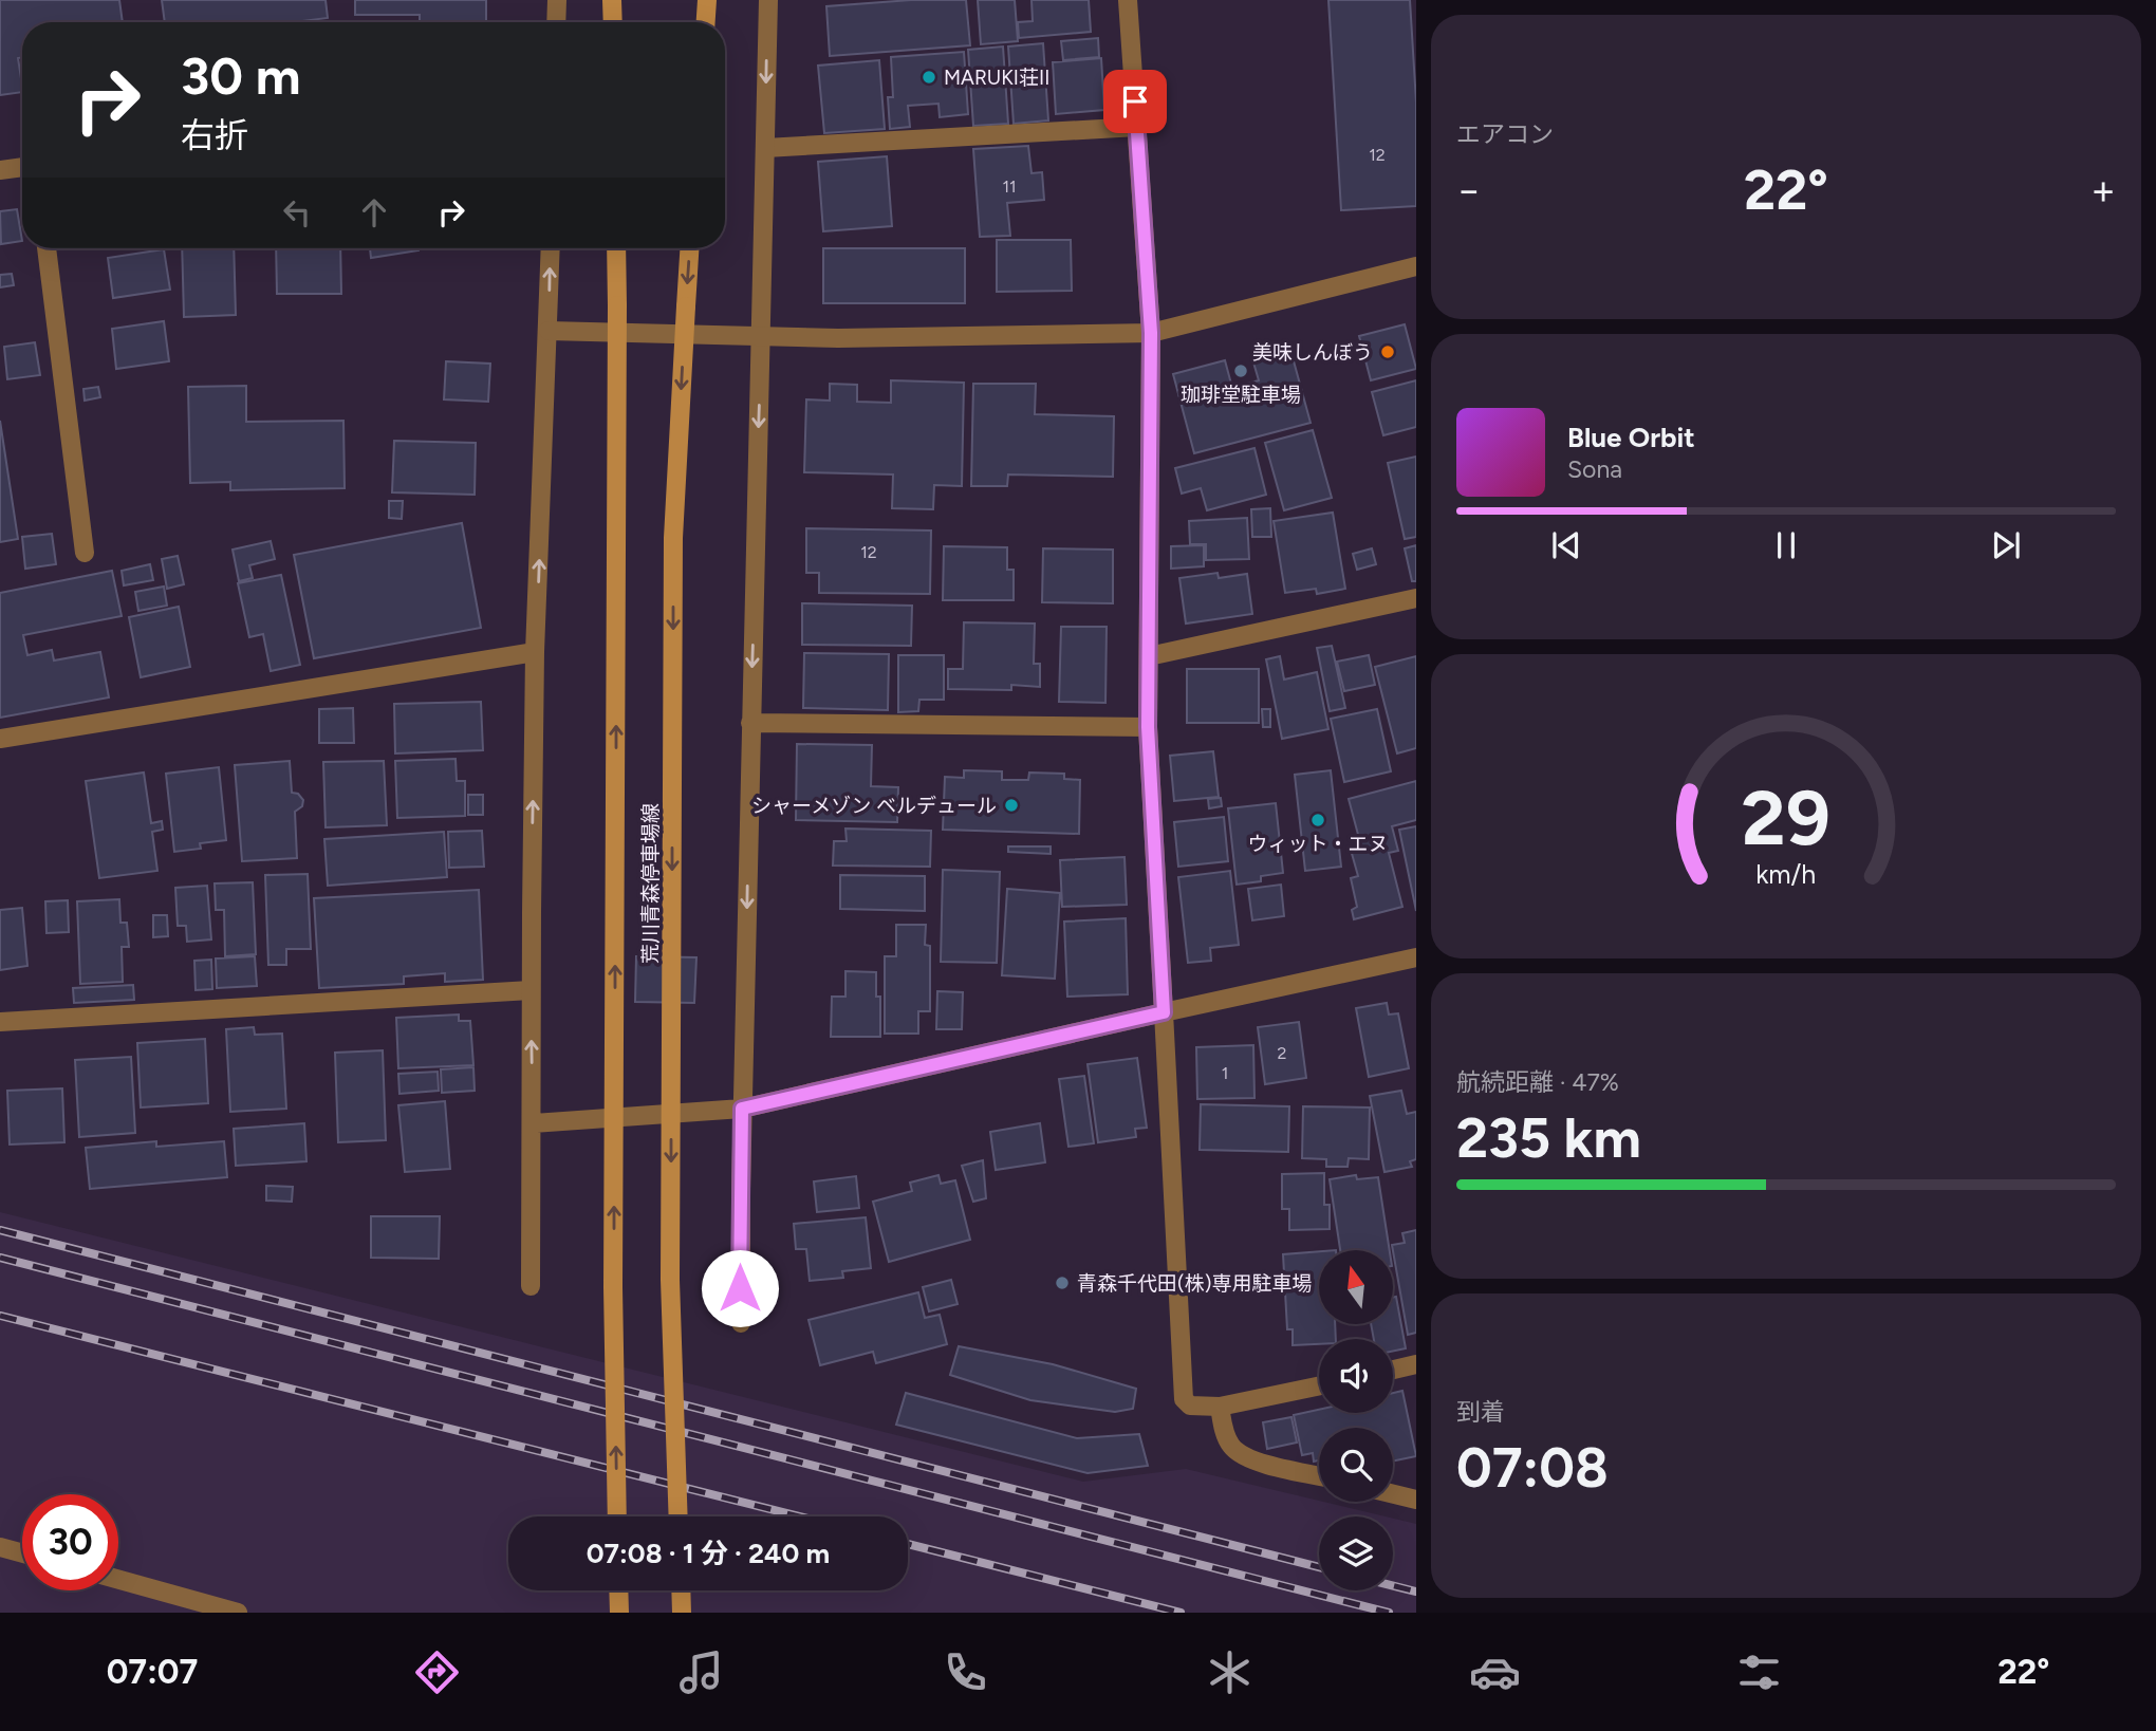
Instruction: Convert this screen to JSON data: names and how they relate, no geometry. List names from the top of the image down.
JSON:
{
  "streets": {
    "main road": ["荒川青森停車場線"]
  },
  "places": [
    "MARUKI荘II",
    "美味しんぼう",
    "珈琲堂駐車場",
    "シャーメゾン ベルデュール",
    "ウィット・エヌ",
    "青森千代田(株)専用駐車場"
  ],
  "house_numbers": [
    "12",
    "11",
    "12",
    "2",
    "1"
  ],
  "north": "top",
  "page": {
    "tile": [
      "エアコン",
      ["航続距離 · 47%", "235 km"],
      ["到着", "07:08"]
    ],
    "turn": ["30 m", "右折"],
    "heat": ["−", "22°", "+"],
    "song": ["Blue Orbit", "Sona"],
    "limit": "30",
    "trip": "07:08 · 1 分 · 240 m",
    "tabs": ["07:07", "22°"],
    "gauge": ["29", "km/h"]
  }
}
